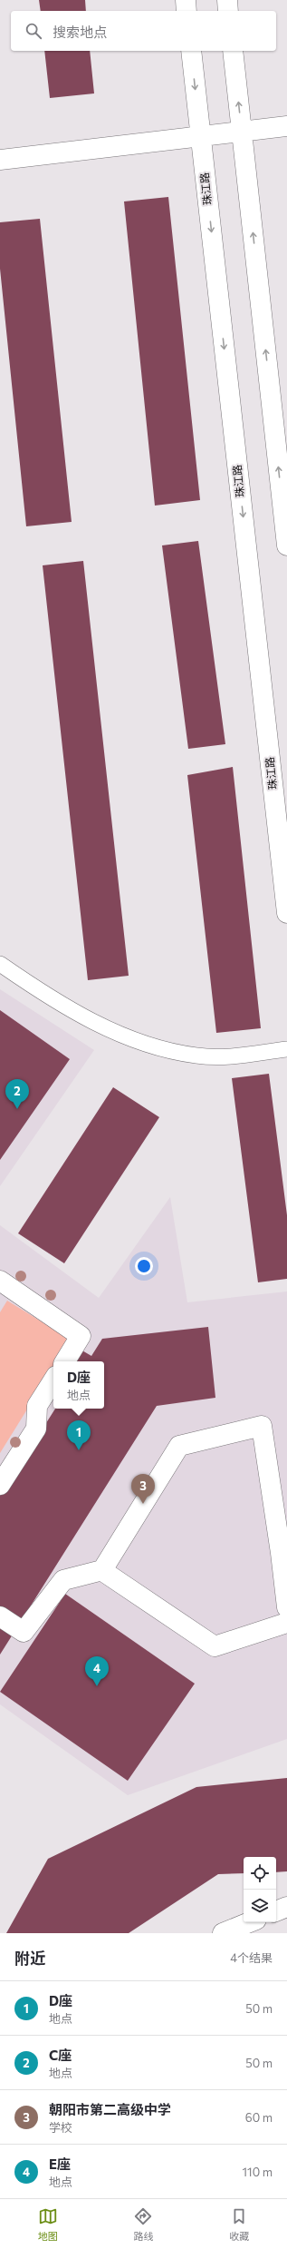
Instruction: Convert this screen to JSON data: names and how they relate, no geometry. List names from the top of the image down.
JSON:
{
  "streets": {
    "main road": ["珠江路"]
  },
  "page": {
    "search": "搜索地点",
    "pins": [
      "2",
      "1",
      "3",
      "4"
    ],
    "popup": ["D座", "地点"],
    "heading": ["附近", "4个结果"],
    "list": [
      {
        "mark": "1",
        "name": "D座",
        "note": "地点",
        "value": "50 m"
      },
      {
        "mark": "2",
        "name": "C座",
        "note": "地点",
        "value": "50 m"
      },
      {
        "mark": "3",
        "name": "朝阳市第二高级中学",
        "note": "学校",
        "value": "60 m"
      },
      {
        "mark": "4",
        "name": "E座",
        "note": "地点",
        "value": "110 m"
      }
    ],
    "nav": ["地图", "路线", "收藏"]
  }
}
